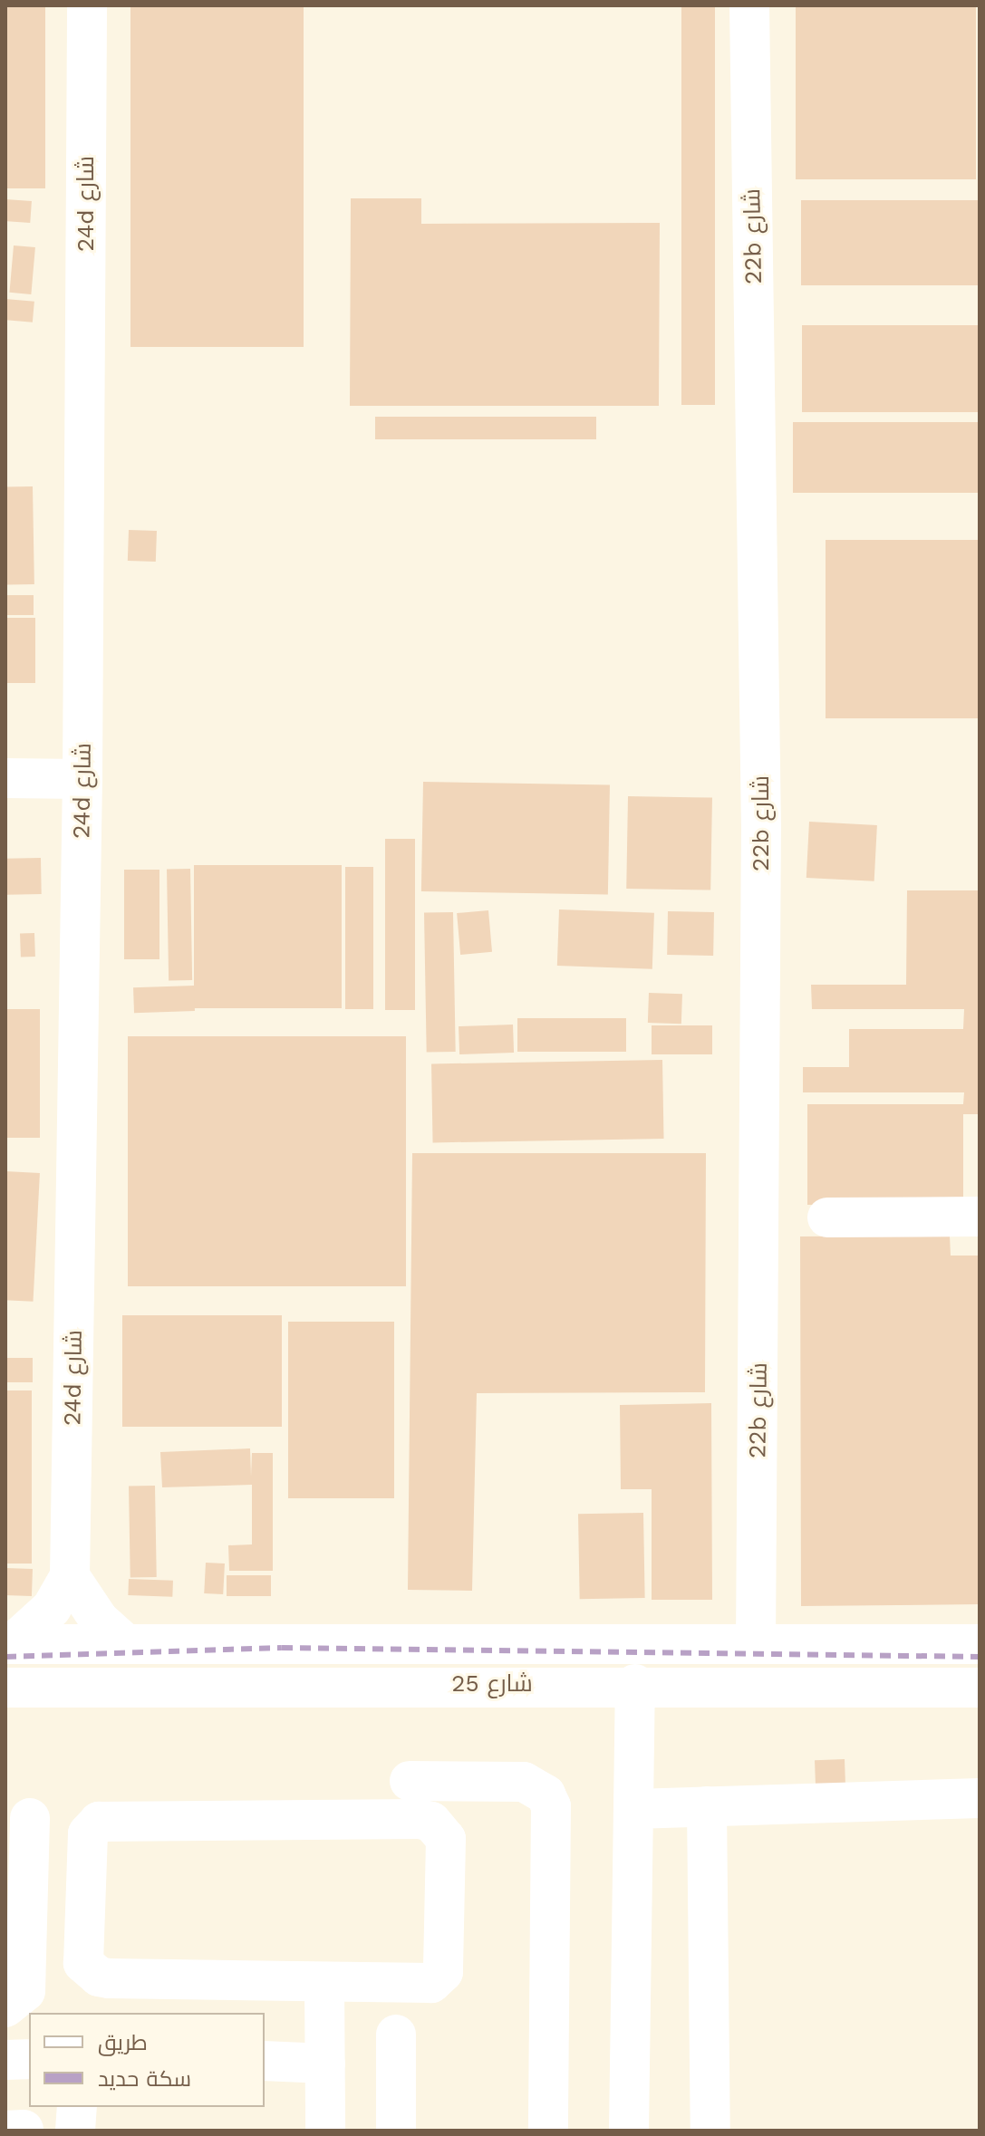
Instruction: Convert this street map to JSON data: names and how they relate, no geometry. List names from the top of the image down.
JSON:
{
  "streets": {
    "street": ["24d شارع", "22b شارع", "شارع 25"]
  },
  "crossings": [
    ["24d شارع", "شارع 25"],
    ["22b شارع", "شارع 25"]
  ],
  "legend": ["طريق", "سكة حديد"]
}
